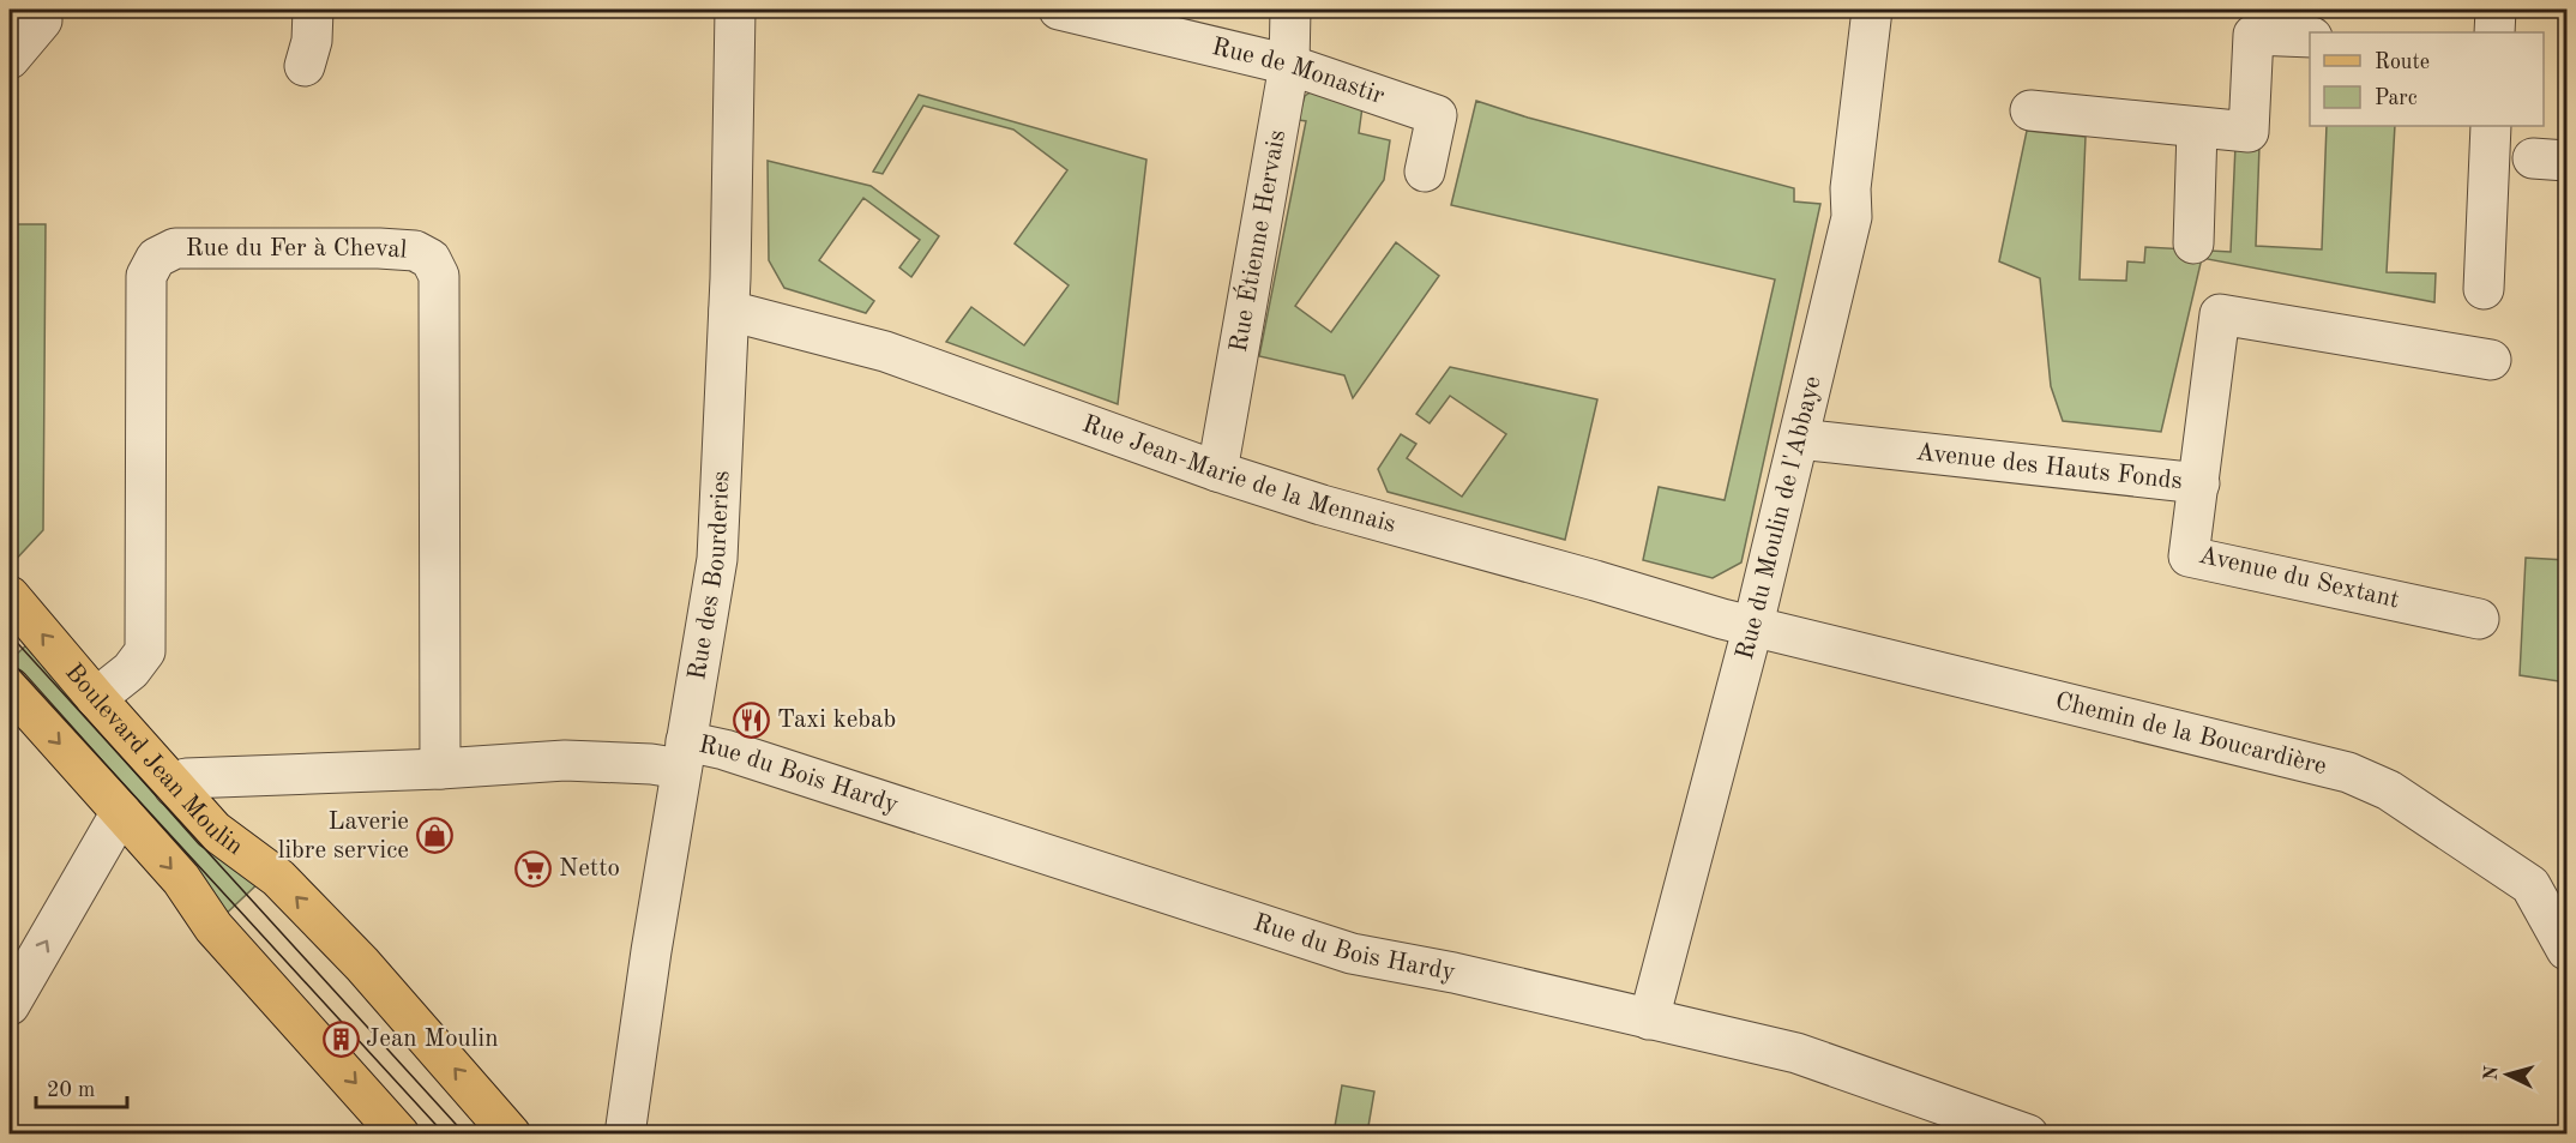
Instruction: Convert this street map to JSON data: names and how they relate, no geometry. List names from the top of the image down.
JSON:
{
  "streets": {
    "main road": ["Boulevard Jean Moulin"],
    "street": [
      "Rue de Monastir",
      "Rue Étienne Hervais",
      "Rue du Fer à Cheval",
      "Avenue des Hauts Fonds",
      "Rue Jean-Marie de la Mennais",
      "Rue du Moulin de l'Abbaye",
      "Rue des Bourderies",
      "Avenue du Sextant",
      "Chemin de la Boucardière",
      "Rue du Bois Hardy"
    ]
  },
  "crossings": [
    ["Rue de Monastir", "Rue Étienne Hervais"],
    ["Rue Étienne Hervais", "Rue Jean-Marie de la Mennais"],
    ["Rue du Fer à Cheval", "Boulevard Jean Moulin"],
    ["Rue du Fer à Cheval", "Rue du Bois Hardy"],
    ["Avenue des Hauts Fonds", "Rue du Moulin de l'Abbaye"],
    ["Avenue des Hauts Fonds", "Avenue du Sextant"],
    ["Rue Jean-Marie de la Mennais", "Rue du Moulin de l'Abbaye"],
    ["Rue Jean-Marie de la Mennais", "Rue des Bourderies"],
    ["Rue Jean-Marie de la Mennais", "Chemin de la Boucardière"],
    ["Rue du Moulin de l'Abbaye", "Chemin de la Boucardière"],
    ["Rue du Moulin de l'Abbaye", "Rue du Bois Hardy"],
    ["Rue des Bourderies", "Rue du Bois Hardy"],
    ["Boulevard Jean Moulin", "Rue du Bois Hardy"]
  ],
  "places": {
    "restaurant": ["Taxi kebab"],
    "shop": ["Laverie libre service"],
    "supermarket": ["Netto"],
    "building": ["Jean Moulin"]
  },
  "legend": ["Route", "Parc"],
  "scale_bar": "20 m",
  "north": "left"
}
